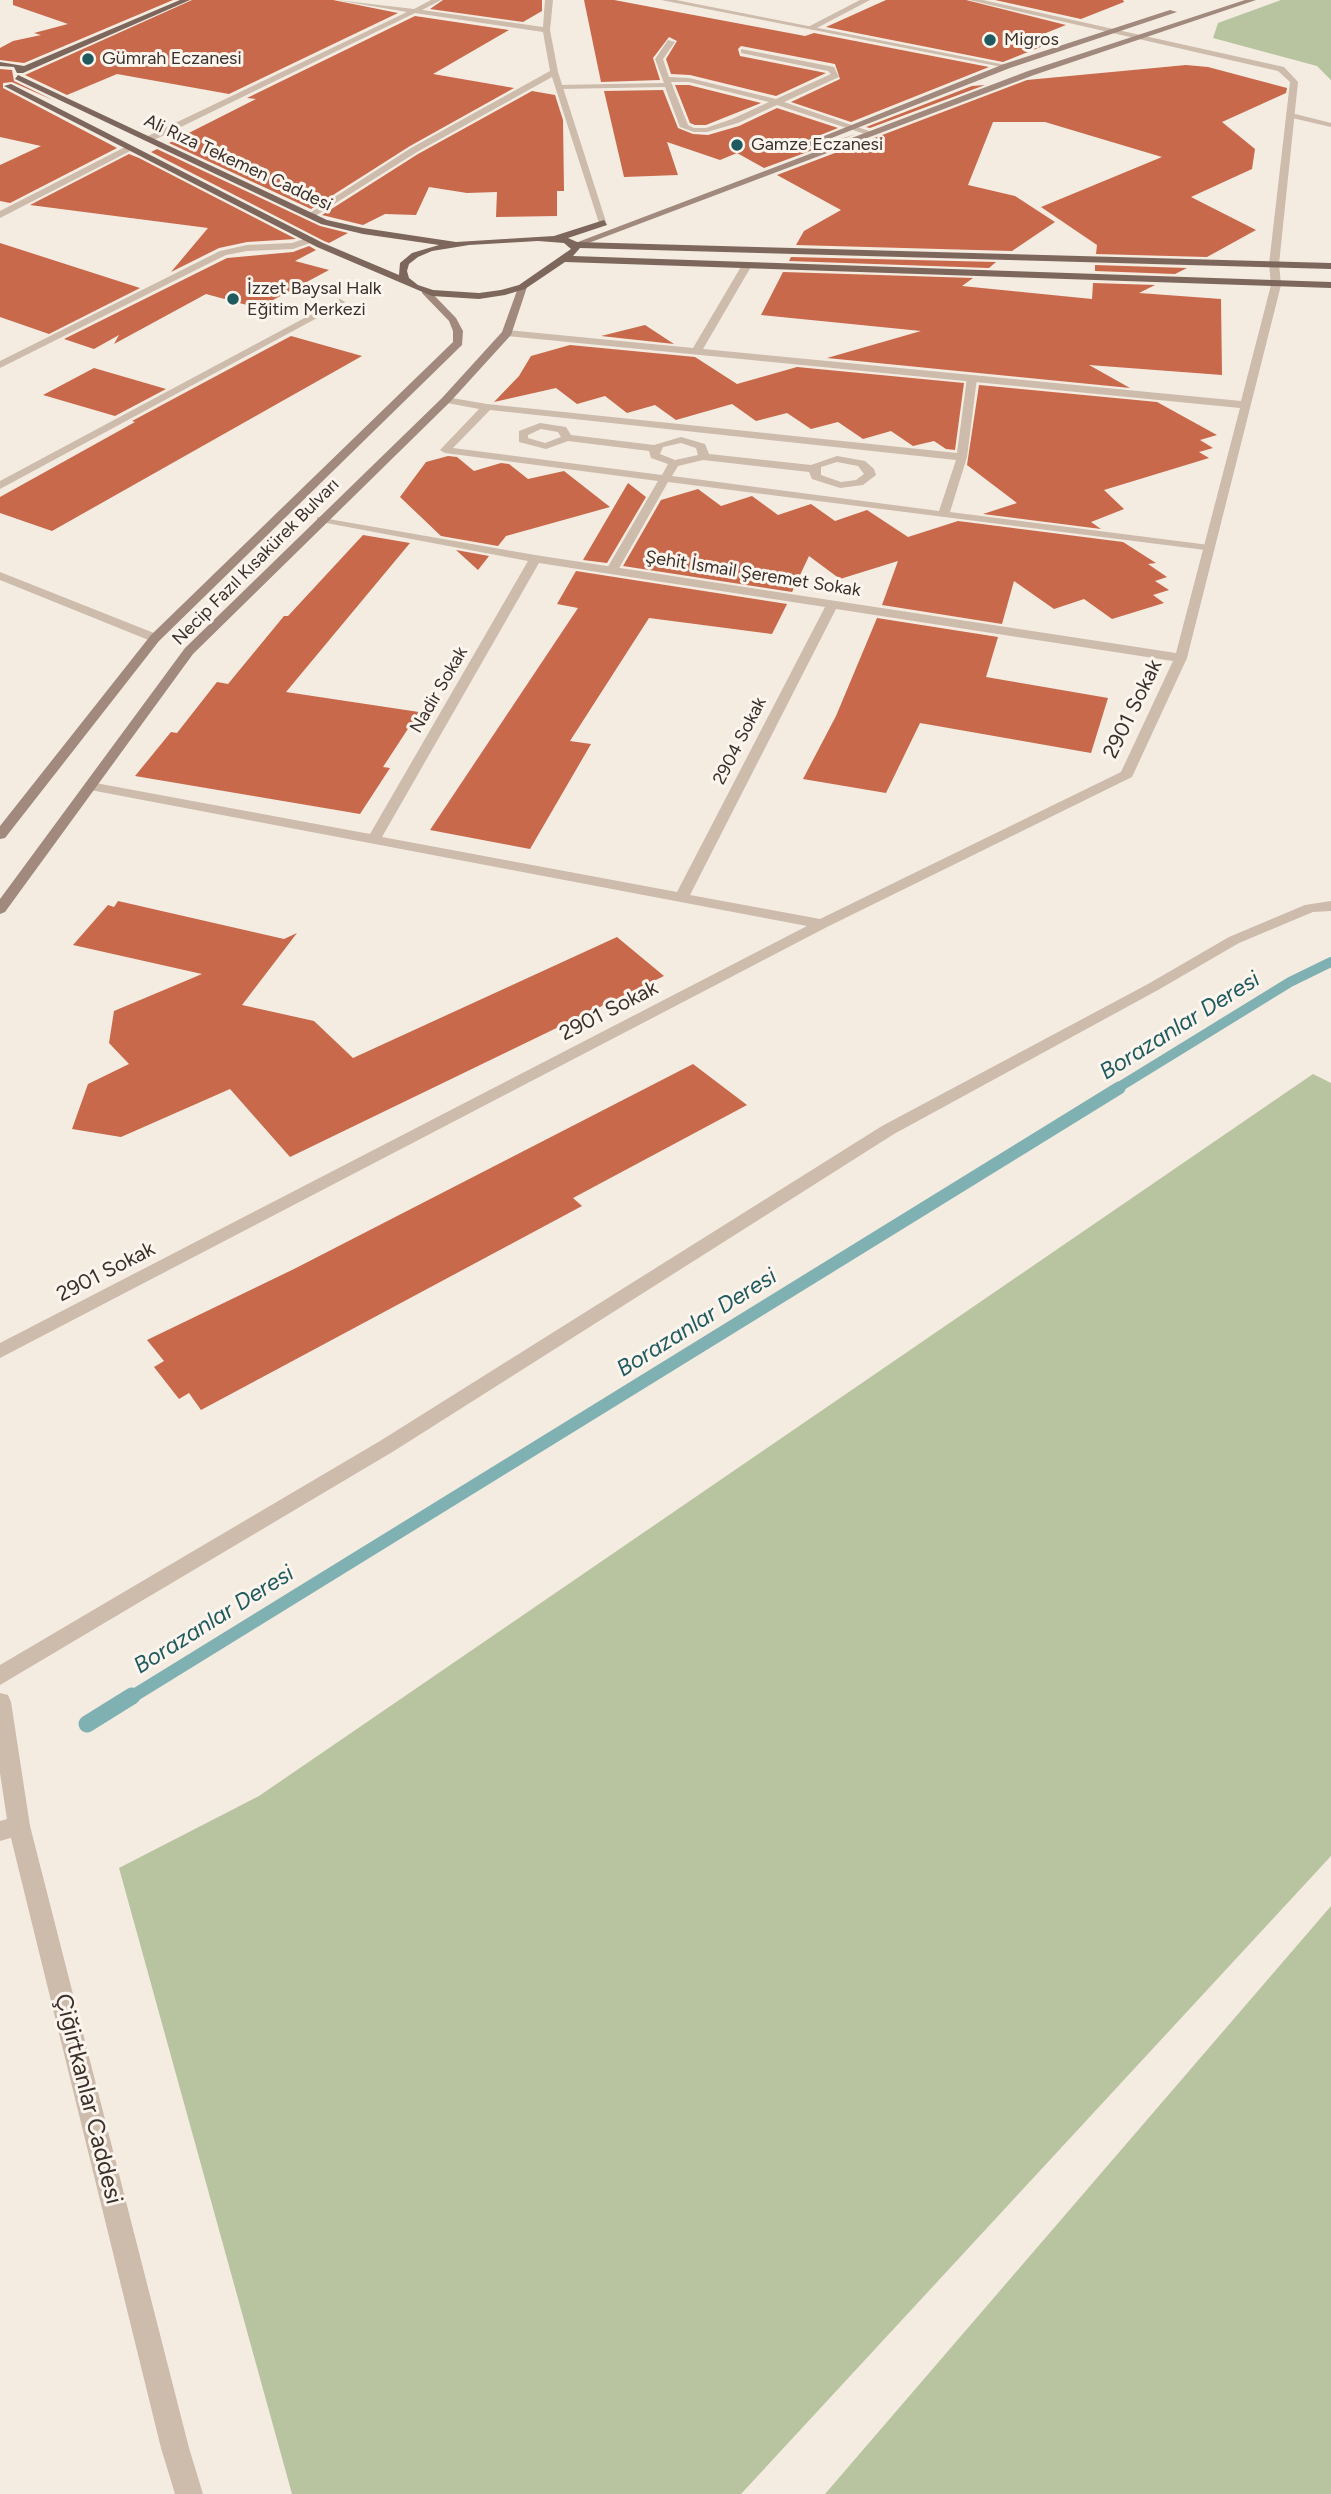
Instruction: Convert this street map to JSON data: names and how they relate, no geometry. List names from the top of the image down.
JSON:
{
  "streets": {
    "main road": ["Ali Rıza Tekemen Caddesi", "Necip Fazıl Kısakürek Bulvarı"],
    "street": [
      "Şehit İsmail Şeremet Sokak",
      "Nadir Sokak",
      "2901 Sokak",
      "2904 Sokak",
      "Çiğirtkanlar Caddesi"
    ]
  },
  "crossings": [
    ["Ali Rıza Tekemen Caddesi", "Necip Fazıl Kısakürek Bulvarı"],
    ["Necip Fazıl Kısakürek Bulvarı", "Şehit İsmail Şeremet Sokak"],
    ["Şehit İsmail Şeremet Sokak", "Nadir Sokak"],
    ["Şehit İsmail Şeremet Sokak", "2901 Sokak"],
    ["Şehit İsmail Şeremet Sokak", "2904 Sokak"]
  ],
  "water": ["Borazanlar Deresi"],
  "places": [
    "Migros",
    "Gümrah Eczanesi",
    "Gamze Eczanesi",
    "İzzet Baysal Halk Eğitim Merkezi"
  ]
}
